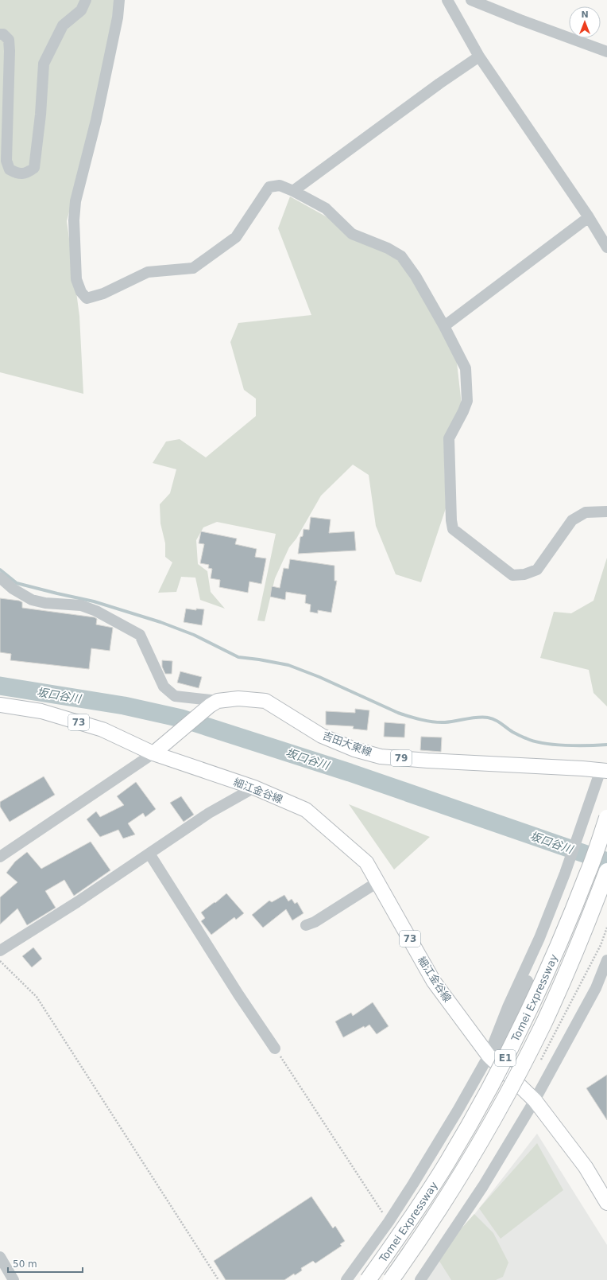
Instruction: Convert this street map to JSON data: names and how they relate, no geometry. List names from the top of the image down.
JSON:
{
  "streets": {
    "highway": ["Tomei Expressway", "E1"],
    "main road": [
      "73",
      "吉田大東線",
      "79",
      "細江金谷線"
    ]
  },
  "crossings": [
    ["73", "細江金谷線"]
  ],
  "water": ["坂口谷川"],
  "scale_bar": "50 m",
  "north": "top"
}
